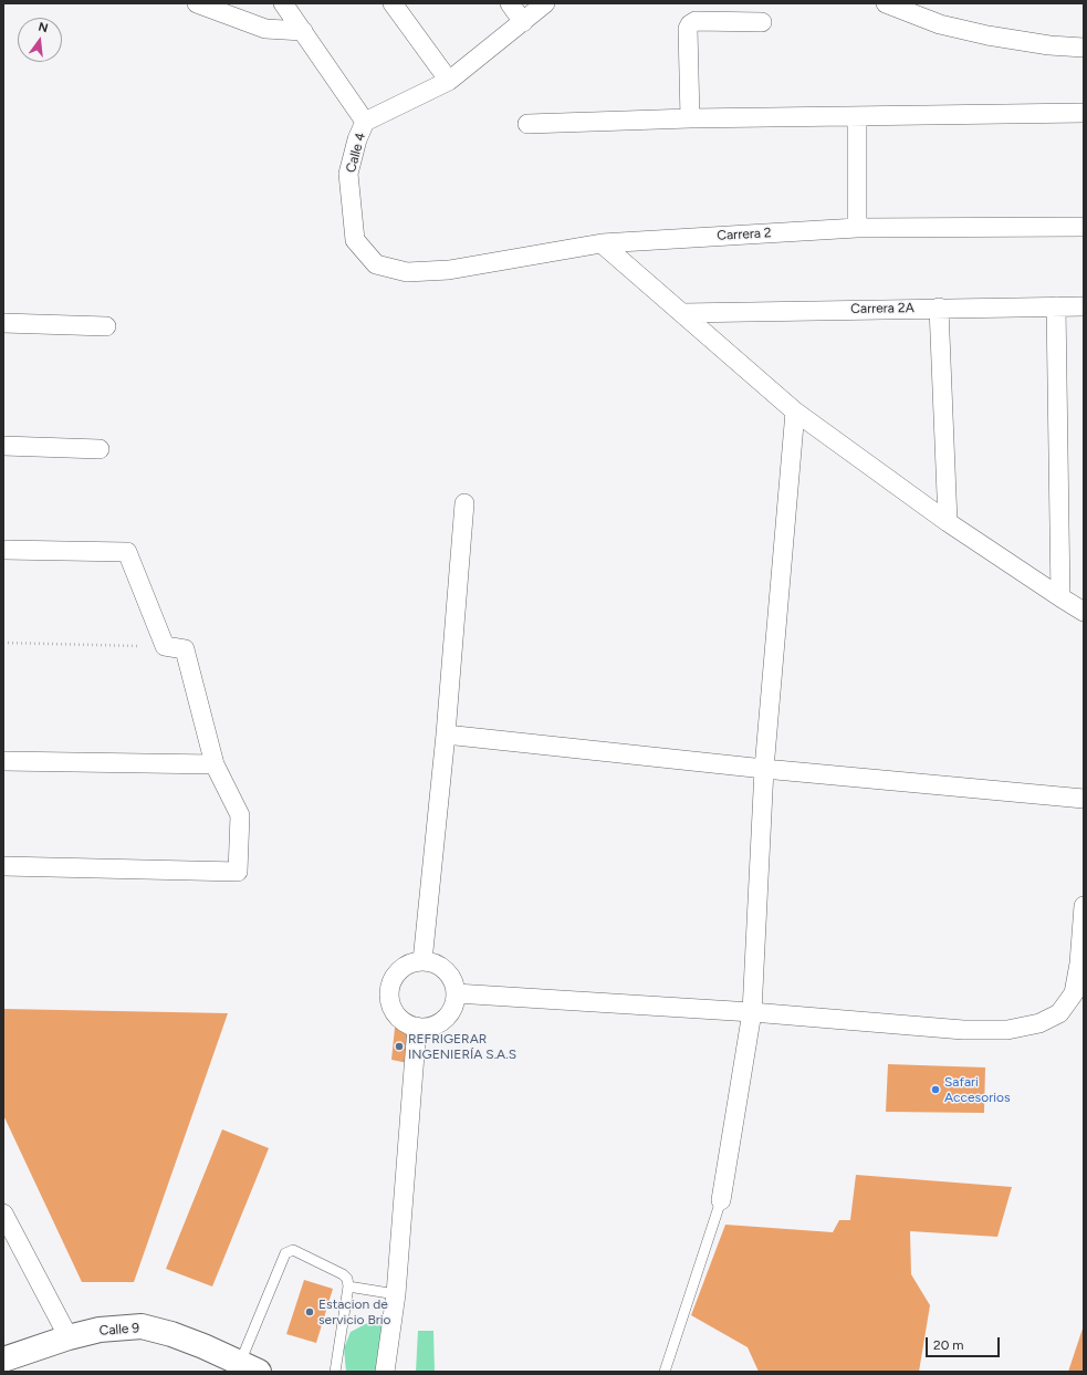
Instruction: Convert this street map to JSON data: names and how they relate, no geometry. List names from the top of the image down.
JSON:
{
  "streets": {
    "main road": ["Calle 9"],
    "street": ["Calle 4", "Carrera 2", "Carrera 2A"]
  },
  "crossings": [
    ["Calle 4", "Carrera 2"]
  ],
  "places": ["REFRIGERAR INGENIERÍA S.A.S", "Safari Accesorios", "Estacion de servicio Brio"],
  "scale_bar": "20 m",
  "north": "top"
}
